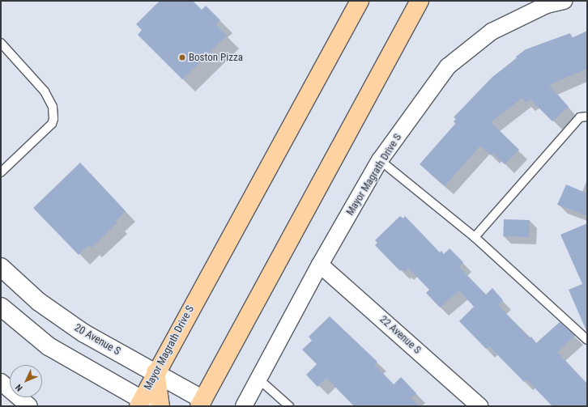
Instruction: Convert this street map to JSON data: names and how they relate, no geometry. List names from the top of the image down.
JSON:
{
  "streets": {
    "main road": ["Mayor Magrath Drive S"],
    "street": ["22 Avenue S", "20 Avenue S"]
  },
  "crossings": [
    ["Mayor Magrath Drive S", "22 Avenue S"],
    ["Mayor Magrath Drive S", "20 Avenue S"]
  ],
  "places": ["Boston Pizza"],
  "north": "bottom left"
}
